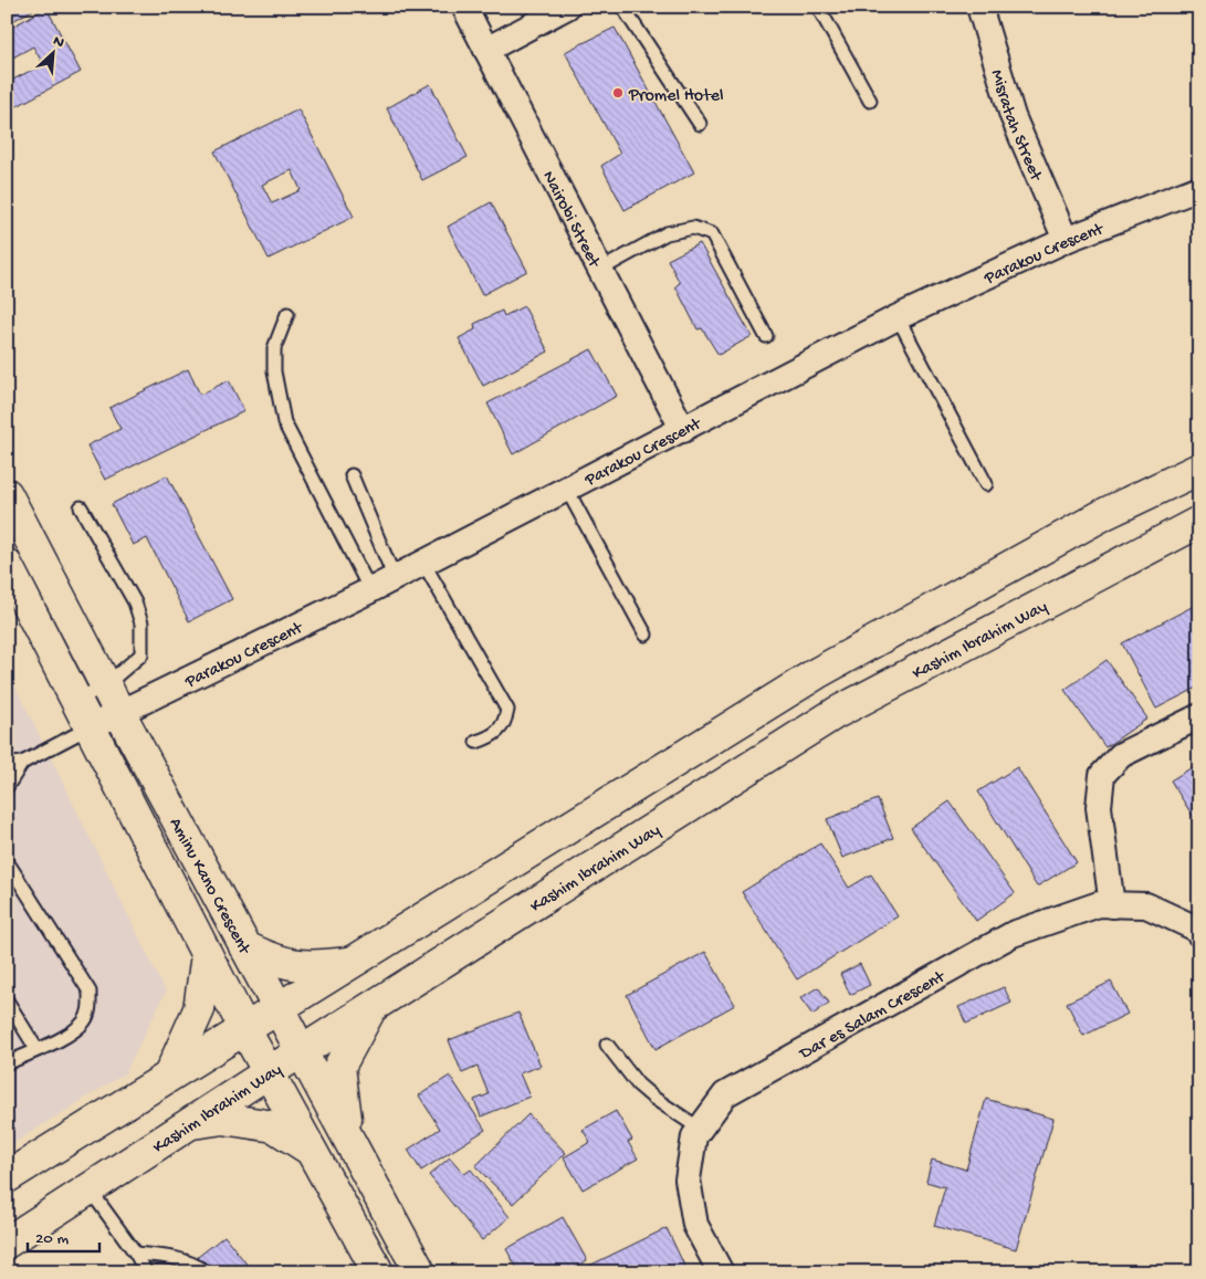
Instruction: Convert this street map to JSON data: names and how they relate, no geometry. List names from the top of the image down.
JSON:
{
  "streets": {
    "main road": ["Kashim Ibrahim Way", "Aminu Kano Crescent"],
    "street": [
      "Misratah Street",
      "Nairobi Street",
      "Parakou Crescent",
      "Dar es Salam Crescent"
    ]
  },
  "crossings": [
    ["Misratah Street", "Parakou Crescent"],
    ["Nairobi Street", "Parakou Crescent"],
    ["Parakou Crescent", "Aminu Kano Crescent"],
    ["Kashim Ibrahim Way", "Aminu Kano Crescent"]
  ],
  "places": ["Promel Hotel"],
  "scale_bar": "20 m",
  "north": "top right"
}
